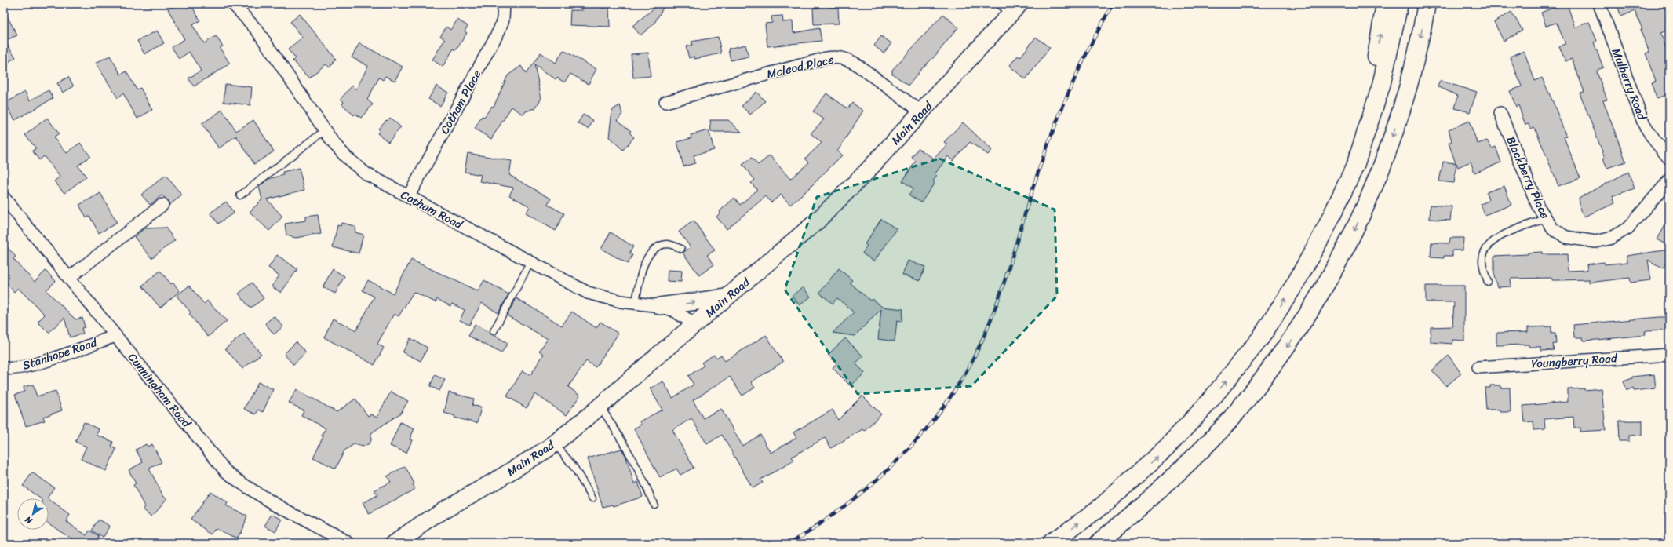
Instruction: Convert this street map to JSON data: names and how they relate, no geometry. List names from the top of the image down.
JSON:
{
  "streets": {
    "main road": ["Main Road"],
    "street": [
      "Mcleod Place",
      "Mulberry Road",
      "Cotham Place",
      "Blackberry Place",
      "Cotham Road",
      "Stanhope Road",
      "Youngberry Road",
      "Cunningham Road"
    ]
  },
  "crossings": [
    ["Mcleod Place", "Main Road"],
    ["Cotham Place", "Cotham Road"],
    ["Main Road", "Cotham Road"],
    ["Stanhope Road", "Cunningham Road"]
  ],
  "north": "bottom left"
}
